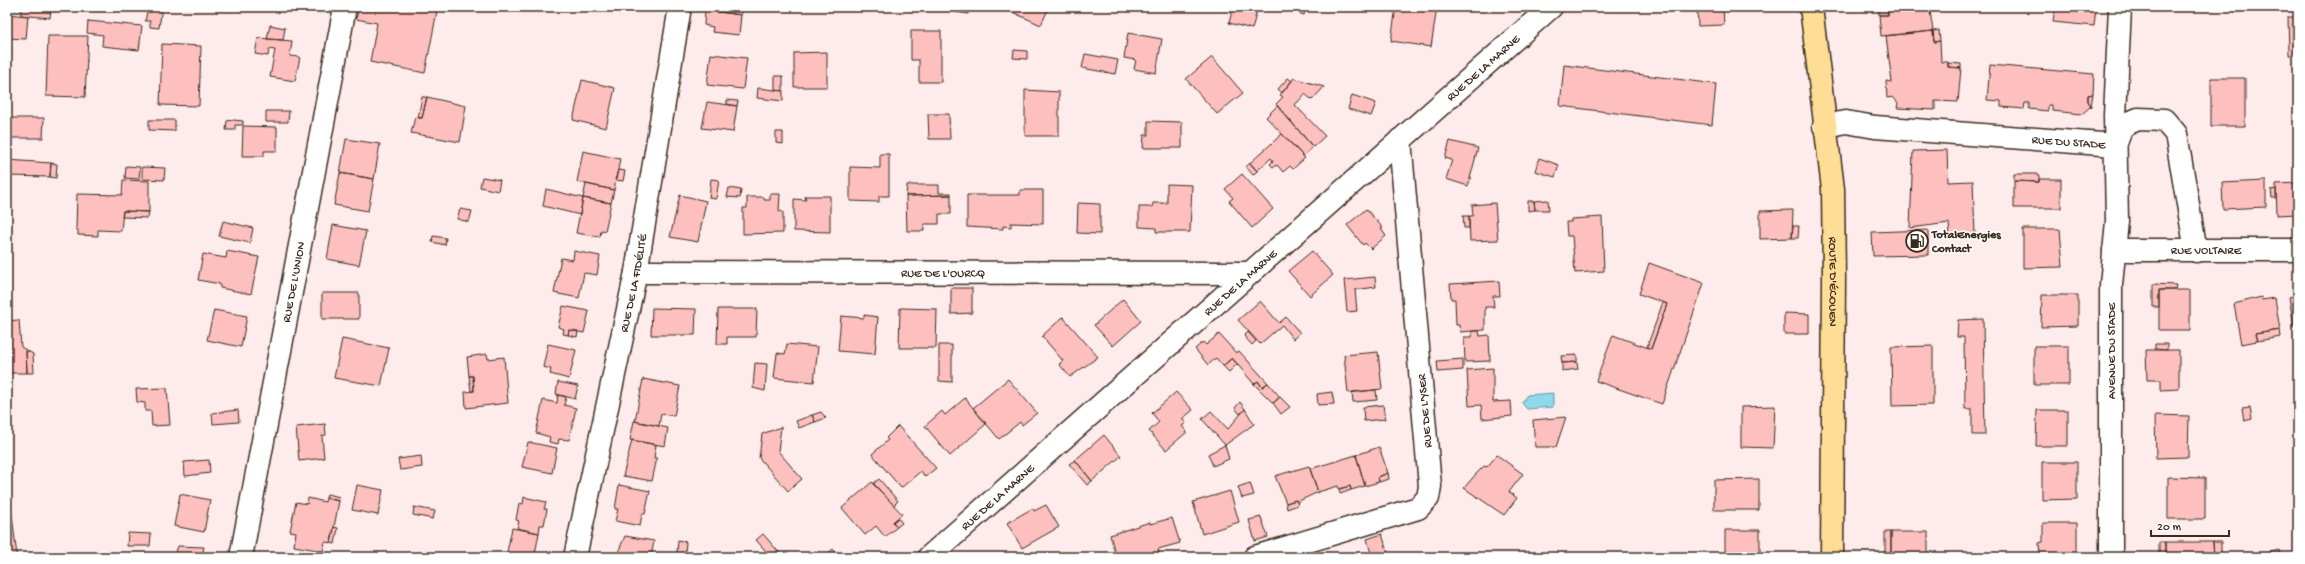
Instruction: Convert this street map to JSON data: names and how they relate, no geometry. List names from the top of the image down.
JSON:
{
  "streets": {
    "main road": ["ROUTE D'ÉCOUEN"],
    "street": [
      "RUE DE LA MARNE",
      "RUE DU STADE",
      "RUE VOLTAIRE",
      "RUE DE L'OURCQ",
      "RUE DE L'UNION",
      "RUE DE LA FIDÉLITÉ",
      "AVENUE DU STADE",
      "RUE DE L'YSER"
    ]
  },
  "crossings": [
    ["RUE DE LA MARNE", "RUE DE L'OURCQ"],
    ["RUE DE LA MARNE", "RUE DE L'YSER"],
    ["RUE DU STADE", "RUE VOLTAIRE"],
    ["RUE DU STADE", "ROUTE D'ÉCOUEN"],
    ["RUE DU STADE", "AVENUE DU STADE"],
    ["RUE VOLTAIRE", "AVENUE DU STADE"],
    ["RUE DE L'OURCQ", "RUE DE LA FIDÉLITÉ"]
  ],
  "places": {
    "fuel station": ["TotalEnergies Contact"]
  },
  "scale_bar": "20 m"
}
